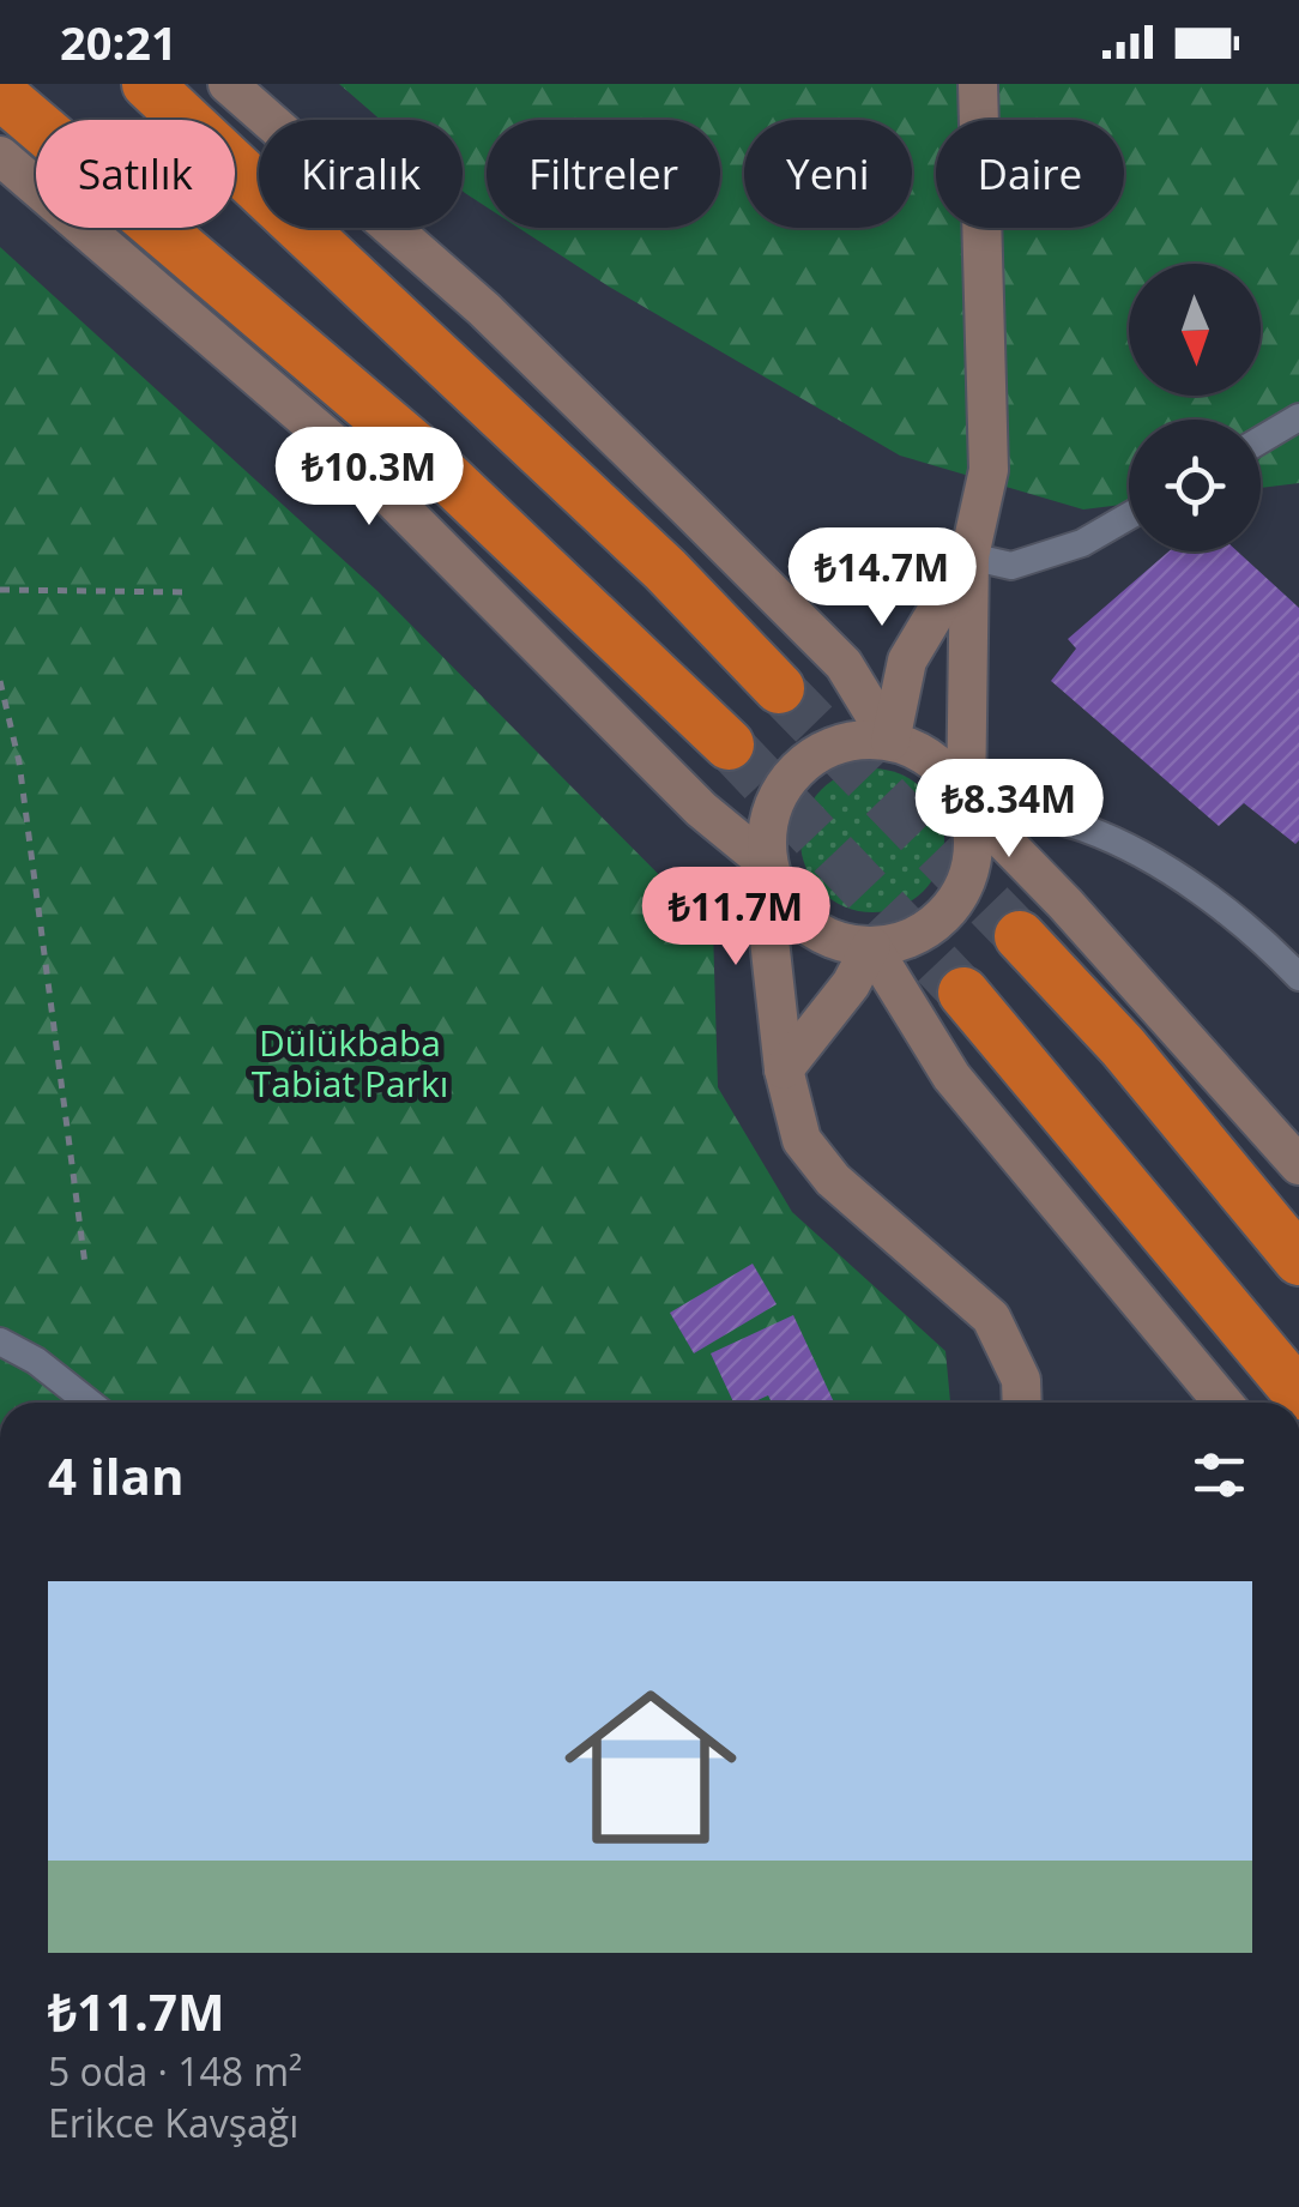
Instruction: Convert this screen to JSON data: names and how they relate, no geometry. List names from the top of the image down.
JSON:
{
  "parks": ["Dülükbaba Tabiat Parkı"],
  "north": "bottom",
  "page": {
    "status": "20:21",
    "chip": [
      "Satılık",
      "Kiralık",
      "Filtreler",
      "Yeni",
      "Daire"
    ],
    "price": [
      "₺10.3M",
      "₺14.7M",
      "₺8.34M",
      "₺11.7M"
    ],
    "heading": "4 ilan",
    "list": [
      {
        "name": "₺11.7M",
        "note": "5 oda · 148 m² · Erikce Kavşağı"
      }
    ]
  }
}
